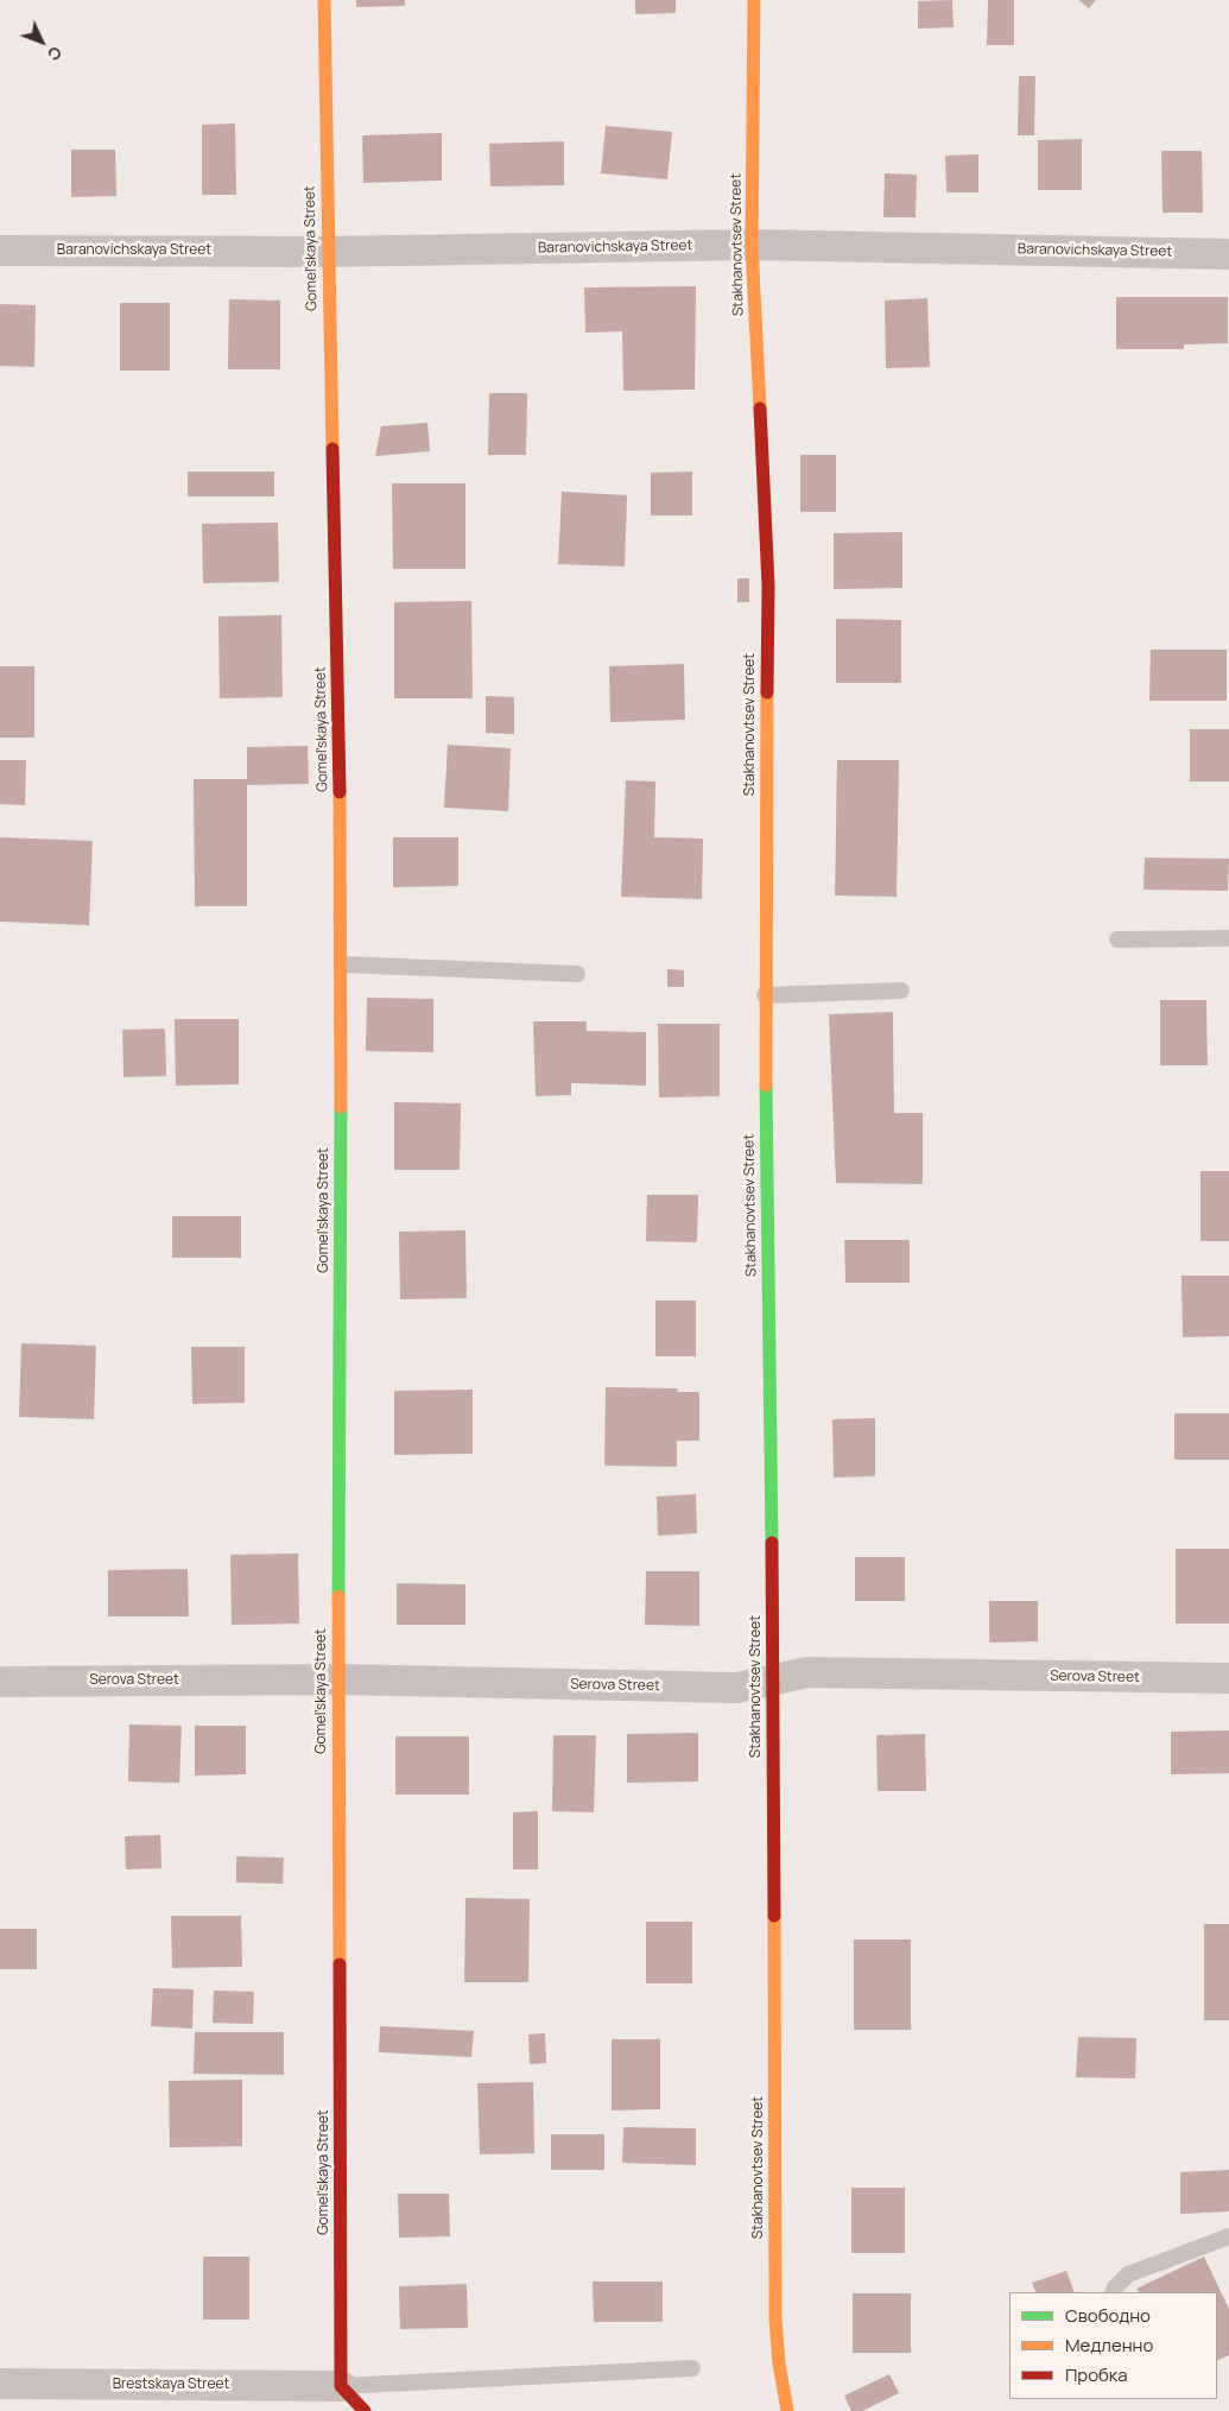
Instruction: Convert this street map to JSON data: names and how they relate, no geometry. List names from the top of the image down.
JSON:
{
  "streets": {
    "street": [
      "Stakhanovtsev Street",
      "Baranovichskaya Street",
      "Gomel'skaya Street",
      "Serova Street",
      "Brestskaya Street"
    ]
  },
  "crossings": [
    ["Stakhanovtsev Street", "Baranovichskaya Street"],
    ["Stakhanovtsev Street", "Serova Street"],
    ["Baranovichskaya Street", "Gomel'skaya Street"],
    ["Gomel'skaya Street", "Serova Street"],
    ["Gomel'skaya Street", "Brestskaya Street"]
  ],
  "legend": ["Свободно", "Медленно", "Пробка"],
  "north": "bottom right"
}
